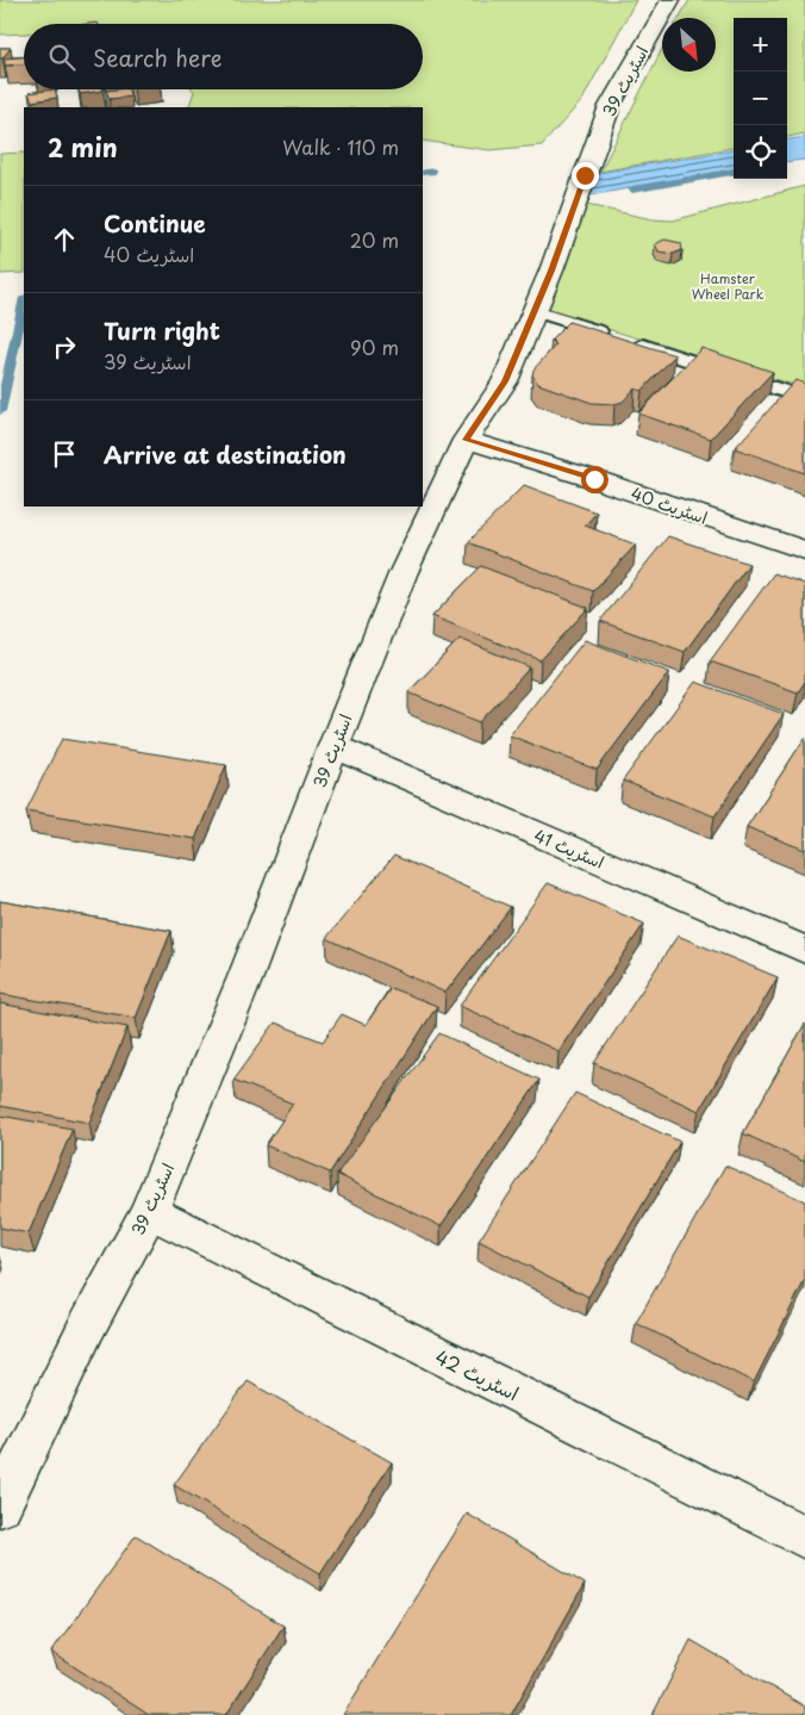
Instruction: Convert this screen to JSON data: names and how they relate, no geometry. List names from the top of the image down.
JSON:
{
  "streets": {
    "street": [
      "اسٹریٹ 39",
      "اسٹریٹ 40",
      "اسٹریٹ 41",
      "اسٹریٹ 42"
    ]
  },
  "crossings": [
    ["اسٹریٹ 39", "اسٹریٹ 40"],
    ["اسٹریٹ 39", "اسٹریٹ 41"],
    ["اسٹریٹ 39", "اسٹریٹ 42"]
  ],
  "parks": ["Hamster Wheel Park"],
  "north": "bottom right",
  "page": {
    "map_buttons": ["+", "−"],
    "search": "Search here",
    "heading": ["2 min", "Walk · 110 m"],
    "list": [
      ["Continue", "اسٹریٹ 40", "20 m"],
      ["Turn right", "اسٹریٹ 39", "90 m"],
      "Arrive at destination"
    ]
  }
}
